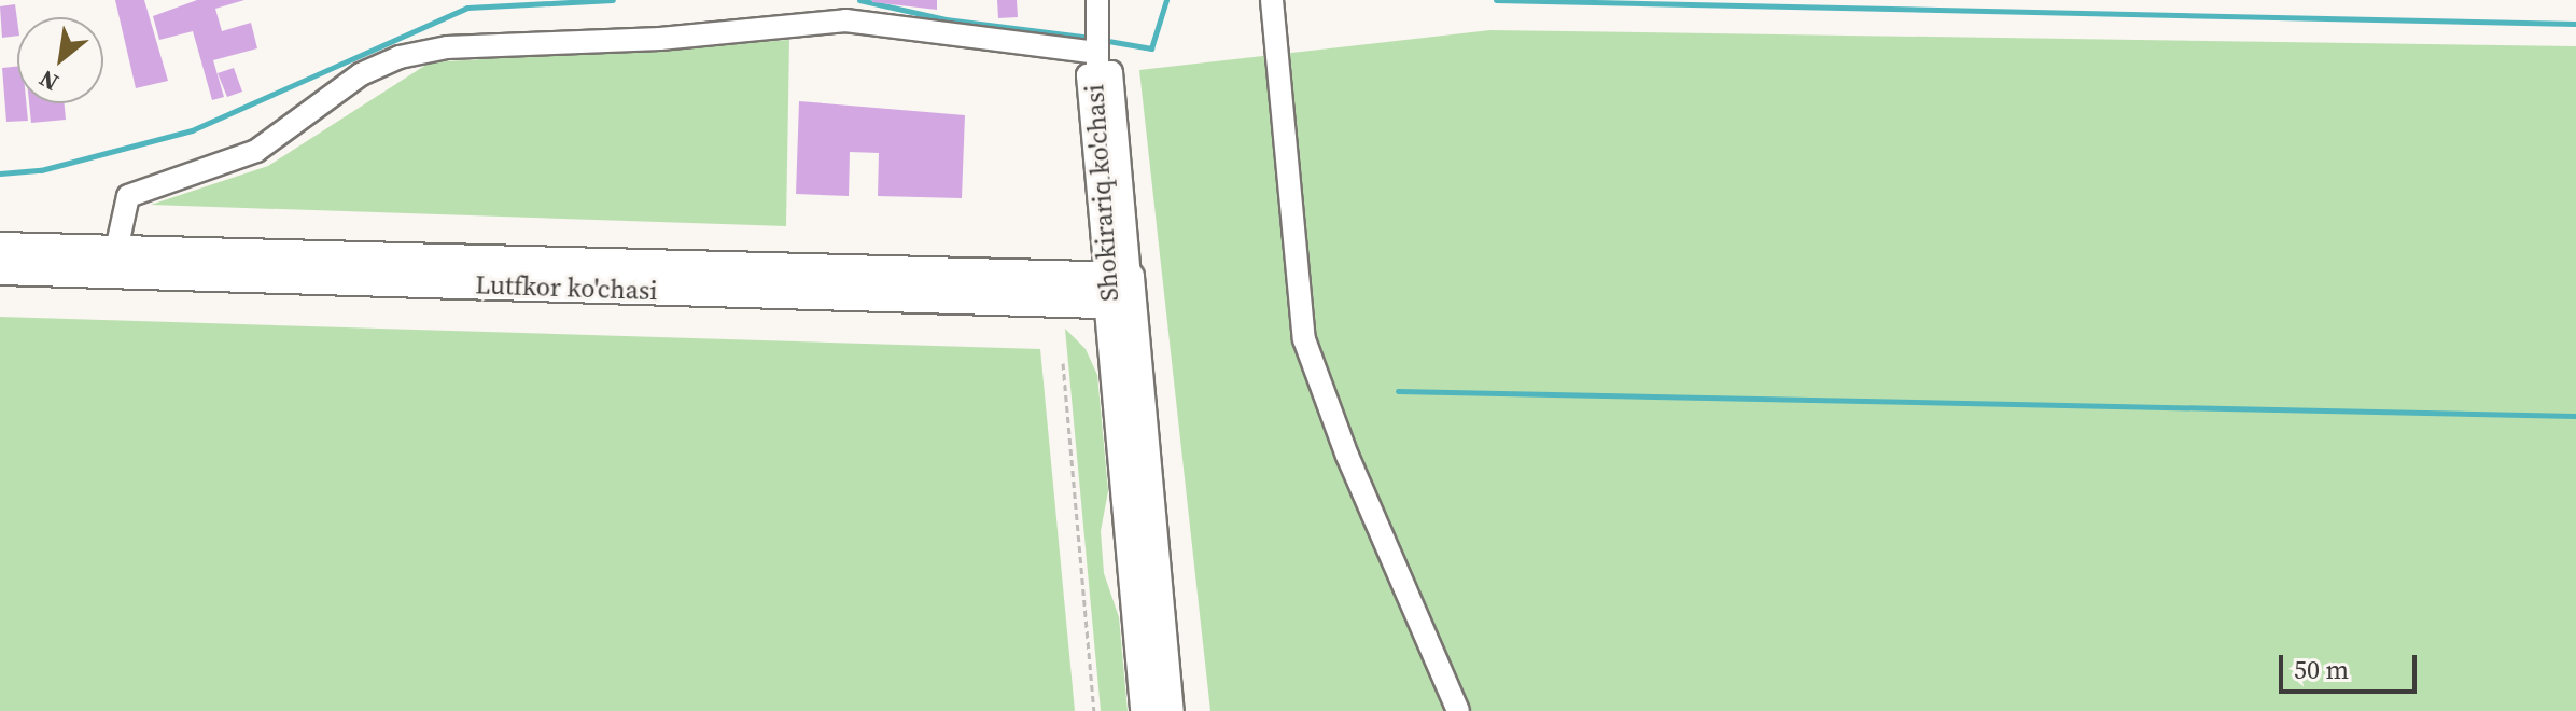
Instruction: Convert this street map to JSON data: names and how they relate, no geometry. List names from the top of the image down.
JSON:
{
  "streets": {
    "main road": ["Shokirariq ko'chasi", "Lutfkor ko'chasi"]
  },
  "crossings": [
    ["Shokirariq ko'chasi", "Lutfkor ko'chasi"]
  ],
  "scale_bar": "50 m",
  "north": "bottom left"
}
